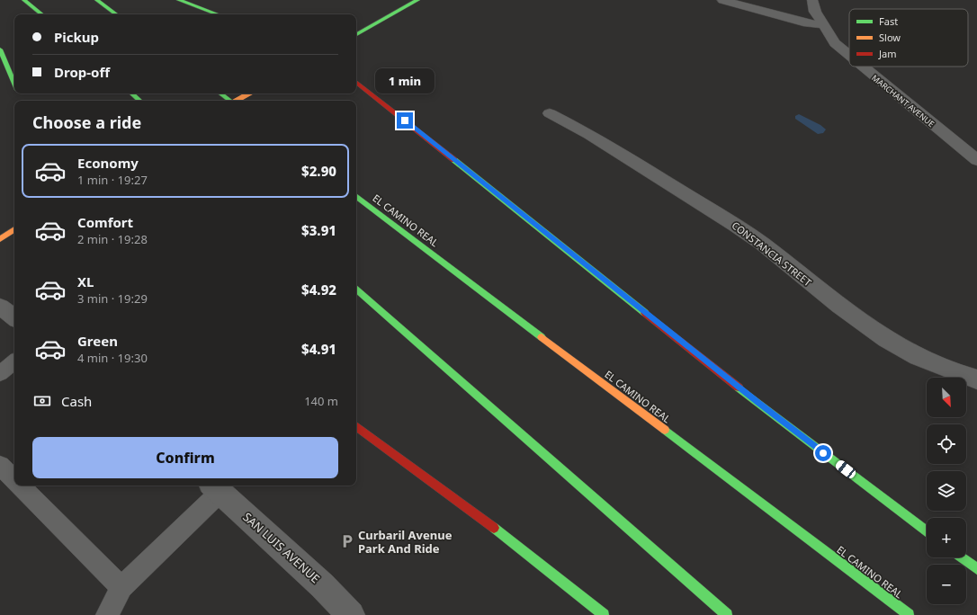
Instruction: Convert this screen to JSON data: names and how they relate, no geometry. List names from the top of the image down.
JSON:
{
  "streets": {
    "main road": ["EL CAMINO REAL"],
    "street": ["MARCHANT AVENUE", "CONSTANCIA STREET", "SAN LUIS AVENUE"]
  },
  "places": {
    "parking": ["Curbaril Avenue Park And Ride"]
  },
  "legend": ["Fast", "Slow", "Jam"],
  "north": "bottom right",
  "page": {
    "banner": ["Pickup", "Drop-off"],
    "bubble": "1 min",
    "heading": "Choose a ride",
    "list": [
      {
        "name": "Economy",
        "note": "1 min · 19:27",
        "value": "$2.90"
      },
      {
        "name": "Comfort",
        "note": "2 min · 19:28",
        "value": "$3.91"
      },
      {
        "name": "XL",
        "note": "3 min · 19:29",
        "value": "$4.92"
      },
      {
        "name": "Green",
        "note": "4 min · 19:30",
        "value": "$4.91"
      }
    ],
    "map_buttons": ["+", "−"],
    "pay": ["Cash", "140 m"],
    "buttons": "Confirm"
  }
}
